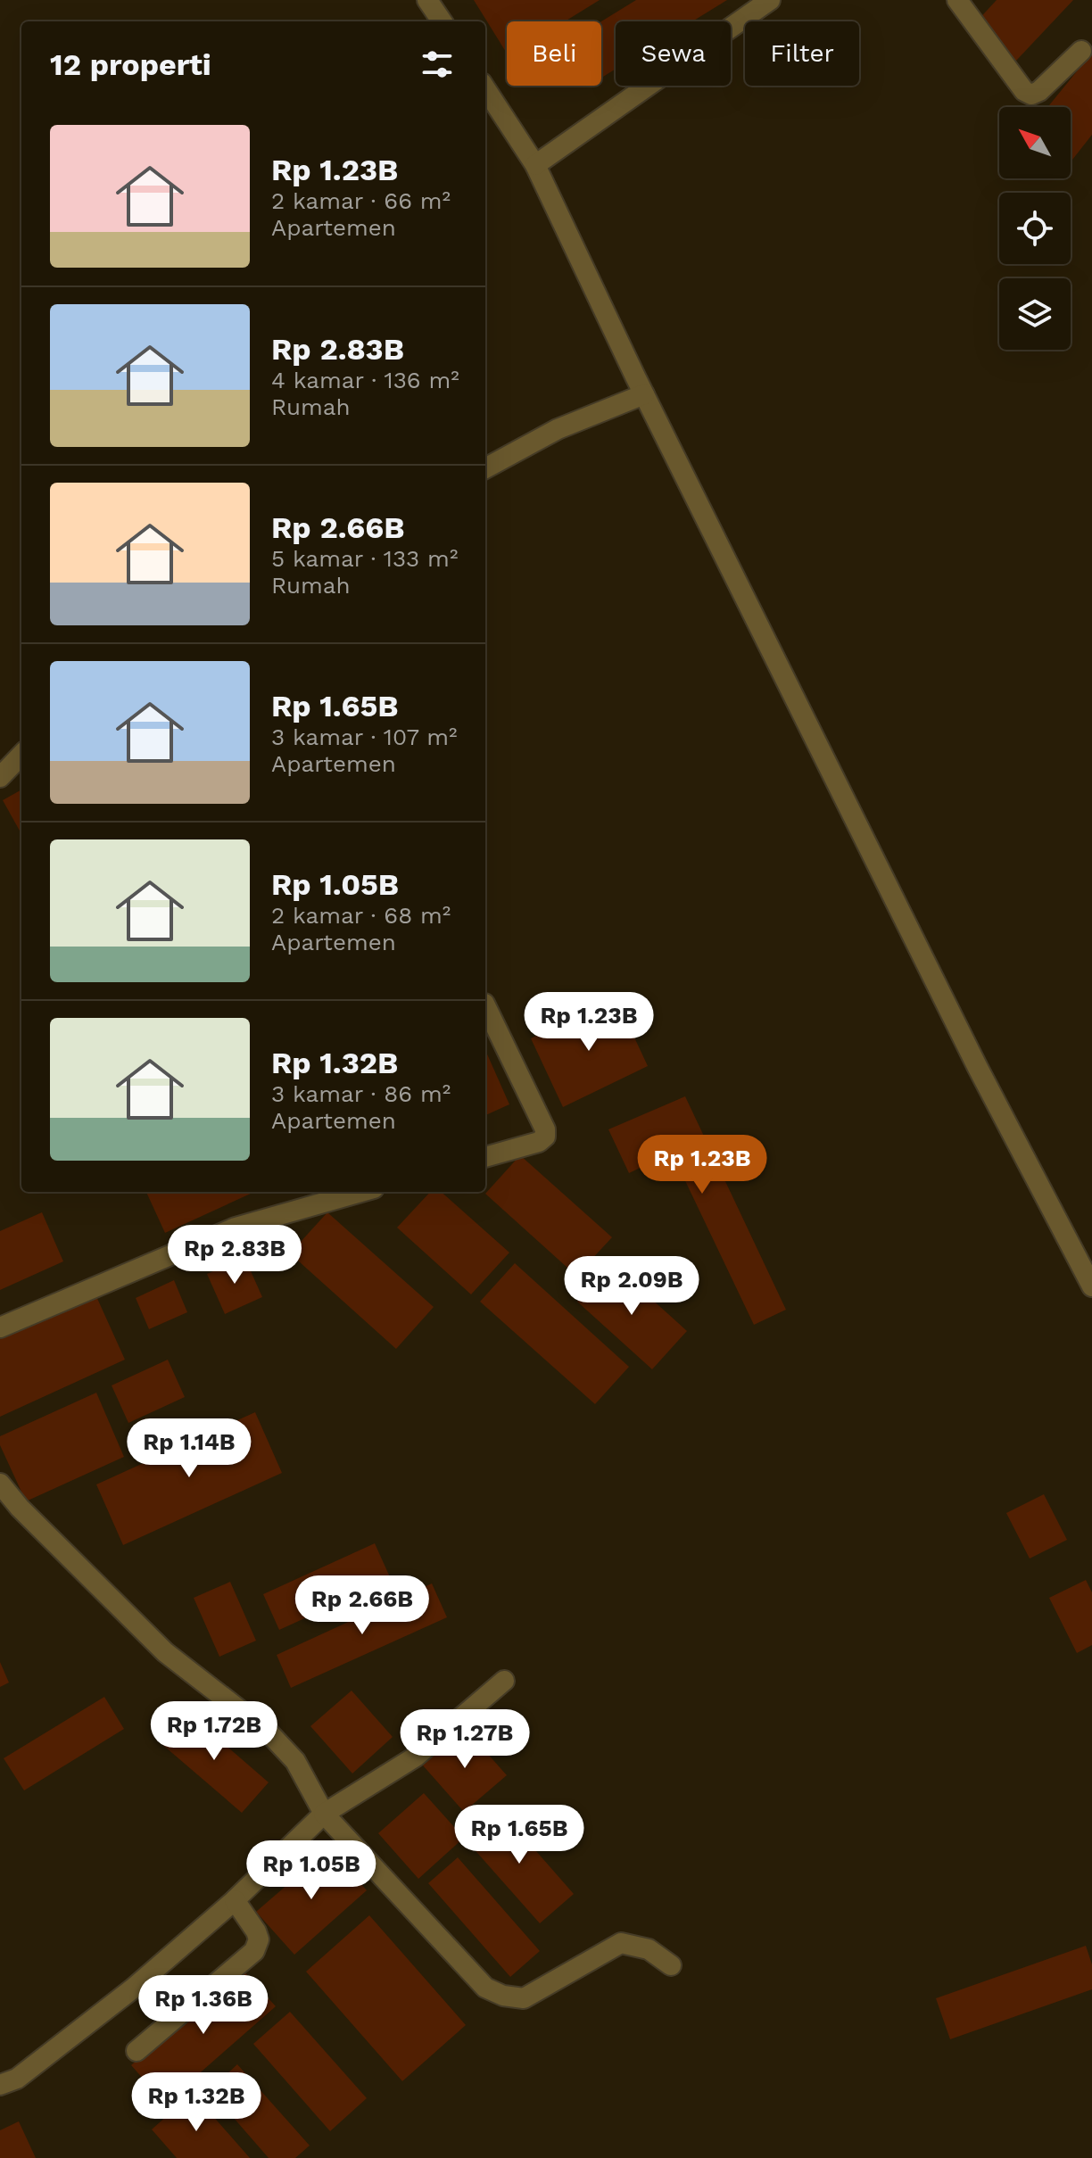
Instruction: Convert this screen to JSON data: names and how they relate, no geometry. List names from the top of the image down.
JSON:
{
  "north": "top left",
  "page": {
    "chip": ["Beli", "Sewa", "Filter"],
    "heading": "12 properti",
    "list": [
      {
        "name": "Rp 1.23B",
        "note": "2 kamar · 66 m² · Apartemen"
      },
      {
        "name": "Rp 2.83B",
        "note": "4 kamar · 136 m² · Rumah"
      },
      {
        "name": "Rp 2.66B",
        "note": "5 kamar · 133 m² · Rumah"
      },
      {
        "name": "Rp 1.65B",
        "note": "3 kamar · 107 m² · Apartemen"
      },
      {
        "name": "Rp 1.05B",
        "note": "2 kamar · 68 m² · Apartemen"
      },
      {
        "name": "Rp 1.32B",
        "note": "3 kamar · 86 m² · Apartemen"
      }
    ],
    "price": [
      "Rp 1.23B",
      "Rp 1.23B",
      "Rp 2.83B",
      "Rp 2.09B",
      "Rp 1.14B",
      "Rp 2.66B",
      "Rp 1.72B",
      "Rp 1.27B",
      "Rp 1.65B",
      "Rp 1.05B",
      "Rp 1.36B",
      "Rp 1.32B"
    ]
  }
}
